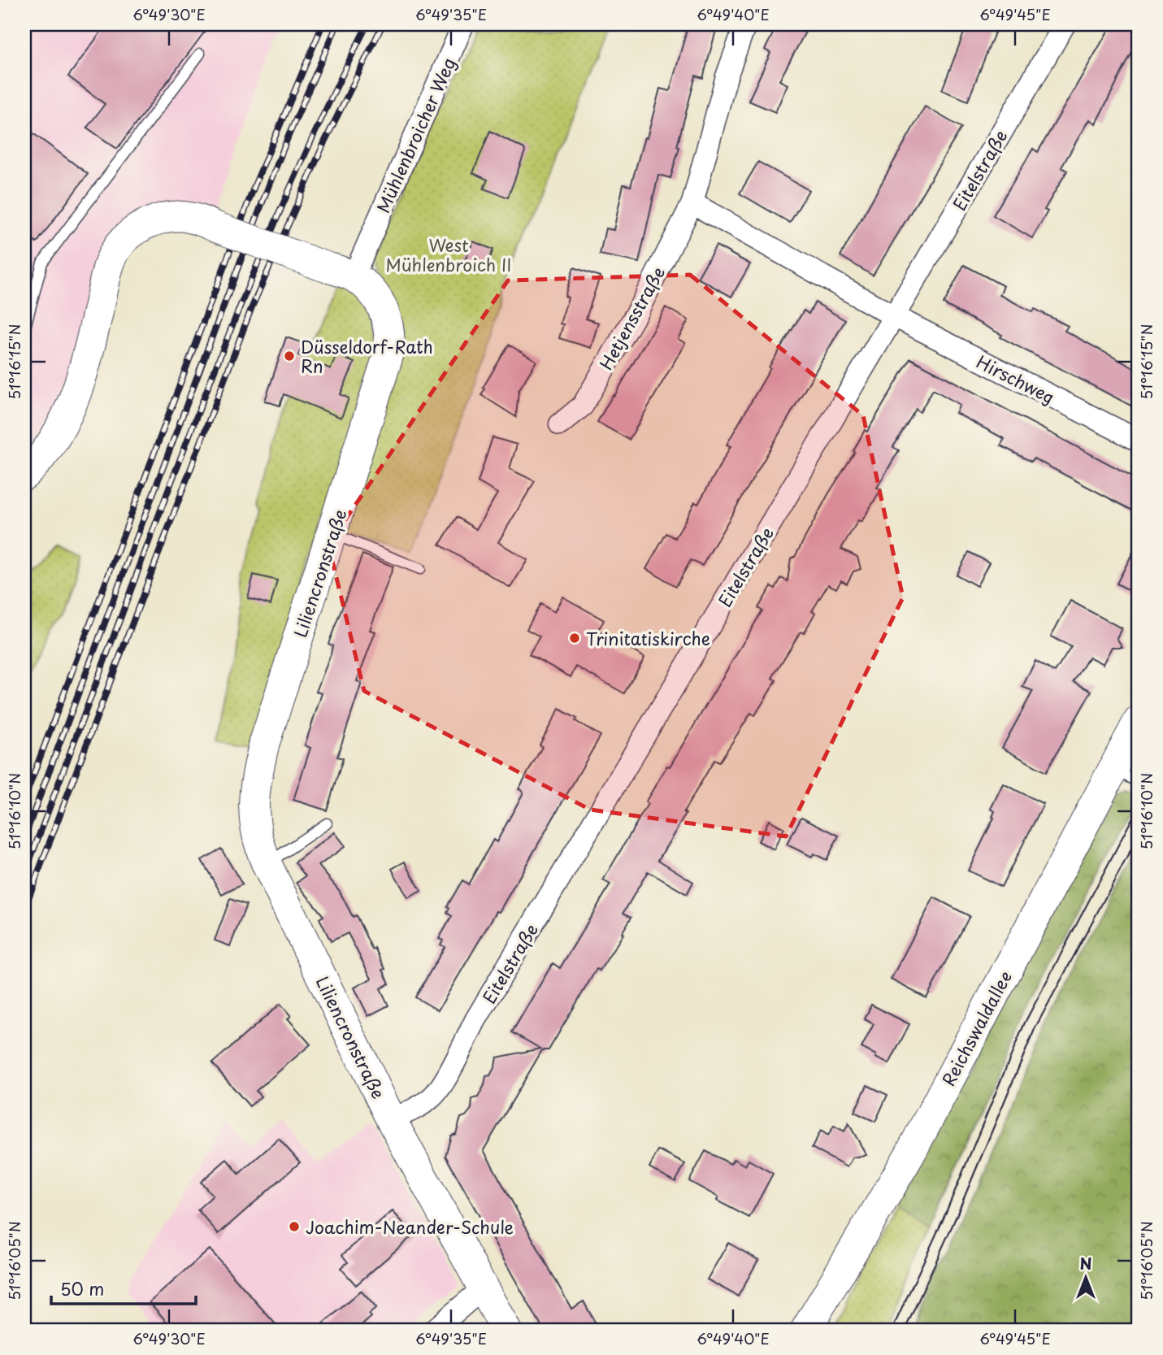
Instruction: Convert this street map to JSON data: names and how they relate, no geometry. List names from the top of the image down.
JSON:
{
  "streets": {
    "main road": ["Liliencronstraße", "Reichswaldallee"],
    "street": [
      "Mühlenbroicher Weg",
      "Eitelstraße",
      "Hetjensstraße",
      "Hirschweg"
    ]
  },
  "crossings": [
    ["Mühlenbroicher Weg", "Liliencronstraße"],
    ["Eitelstraße", "Hirschweg"],
    ["Eitelstraße", "Liliencronstraße"]
  ],
  "parks": ["West Mühlenbroich II"],
  "places": ["Düsseldorf-Rath Rn", "Trinitatiskirche", "Joachim-Neander-Schule"],
  "scale_bar": "50 m",
  "north": "top",
  "coordinates": [
    "6°49'30\"E",
    "6°49'35\"E",
    "6°49'40\"E",
    "6°49'45\"E",
    "51°16'15\"N",
    "51°16'10\"N",
    "51°16'05\"N"
  ]
}
